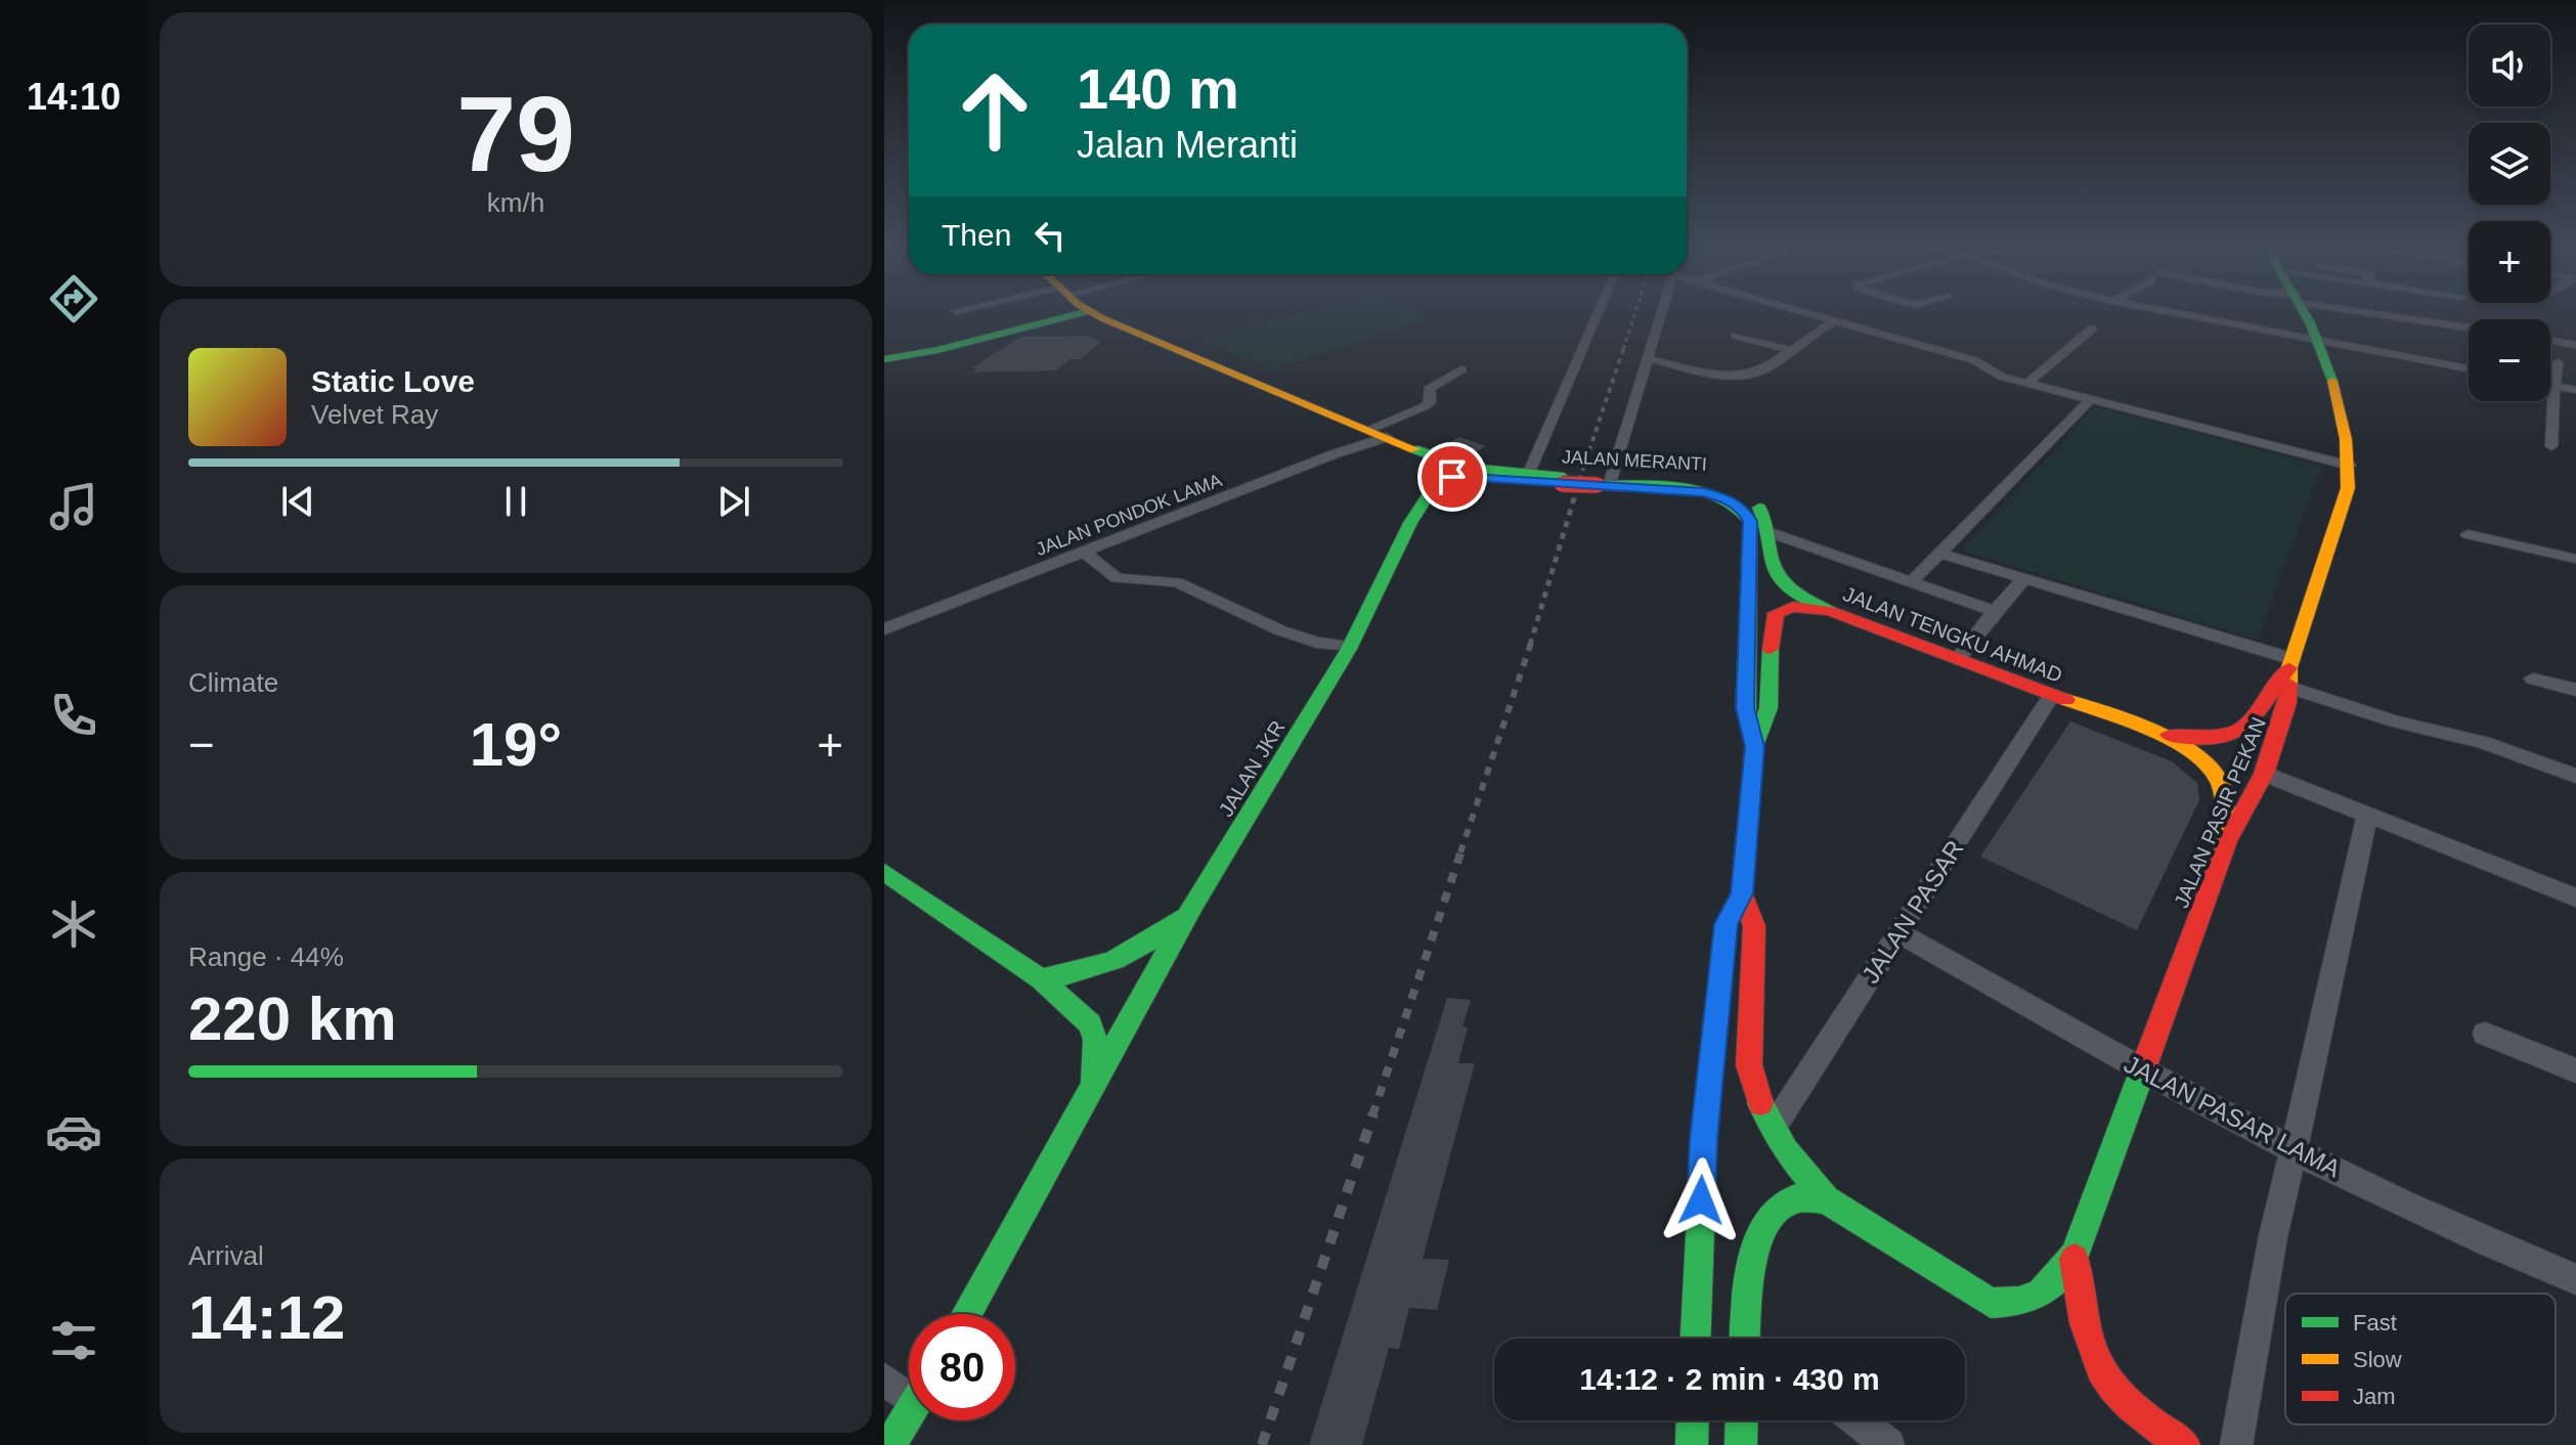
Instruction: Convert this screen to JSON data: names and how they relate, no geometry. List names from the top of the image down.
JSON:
{
  "streets": {
    "main road": [
      "JALAN MERANTI",
      "JALAN TENGKU AHMAD",
      "JALAN JKR",
      "JALAN PASIR PEKAN"
    ],
    "street": ["JALAN PONDOK LAMA", "JALAN PASAR", "JALAN PASAR LAMA"]
  },
  "crossings": [
    ["JALAN MERANTI", "JALAN PONDOK LAMA"],
    ["JALAN MERANTI", "JALAN TENGKU AHMAD"],
    ["JALAN MERANTI", "JALAN JKR"],
    ["JALAN TENGKU AHMAD", "JALAN PASAR"],
    ["JALAN PASIR PEKAN", "JALAN PASAR LAMA"],
    ["JALAN PASAR", "JALAN PASAR LAMA"]
  ],
  "legend": ["Fast", "Slow", "Jam"],
  "page": {
    "tabs": "14:10",
    "tile": [
      ["79", "km/h"],
      "Climate",
      ["Range · 44%", "220 km"],
      ["Arrival", "14:12"]
    ],
    "map_buttons": ["+", "−"],
    "turn": ["140 m", "Jalan Meranti"],
    "then": "Then",
    "song": ["Static Love", "Velvet Ray"],
    "heat": ["−", "19°", "+"],
    "limit": "80",
    "trip": "14:12 · 2 min · 430 m"
  }
}
